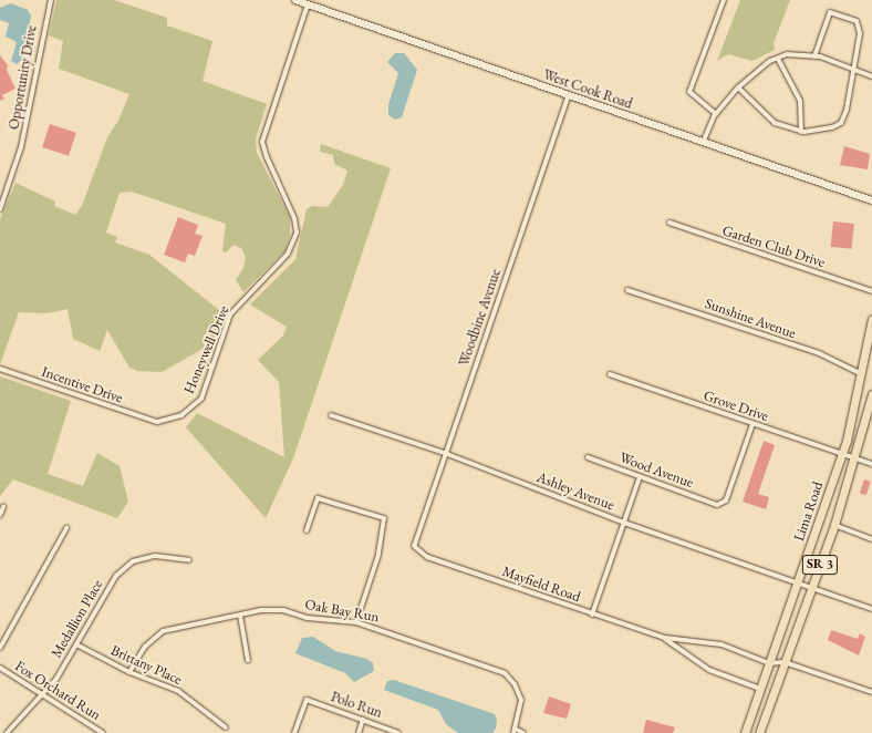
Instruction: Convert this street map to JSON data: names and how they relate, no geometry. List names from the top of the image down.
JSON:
{
  "streets": {
    "highway": ["Lima Road", "SR 3"],
    "main road": ["West Cook Road"],
    "street": [
      "Opportunity Drive",
      "Garden Club Drive",
      "Woodbine Avenue",
      "Sunshine Avenue",
      "Honeywell Drive",
      "Incentive Drive",
      "Grove Drive",
      "Wood Avenue",
      "Ashley Avenue",
      "Mayfield Road",
      "Oak Bay Run",
      "Medallion Place",
      "Brittany Place",
      "Fox Orchard Run",
      "Polo Run"
    ]
  },
  "crossings": [
    ["West Cook Road", "Woodbine Avenue"],
    ["West Cook Road", "Honeywell Drive"],
    ["Woodbine Avenue", "Ashley Avenue"],
    ["Woodbine Avenue", "Mayfield Road"],
    ["Sunshine Avenue", "Lima Road"],
    ["Honeywell Drive", "Incentive Drive"],
    ["Grove Drive", "Wood Avenue"],
    ["Grove Drive", "Lima Road"],
    ["Ashley Avenue", "Lima Road"],
    ["Oak Bay Run", "Brittany Place"],
    ["Medallion Place", "Brittany Place"],
    ["Medallion Place", "Fox Orchard Run"]
  ]
}
